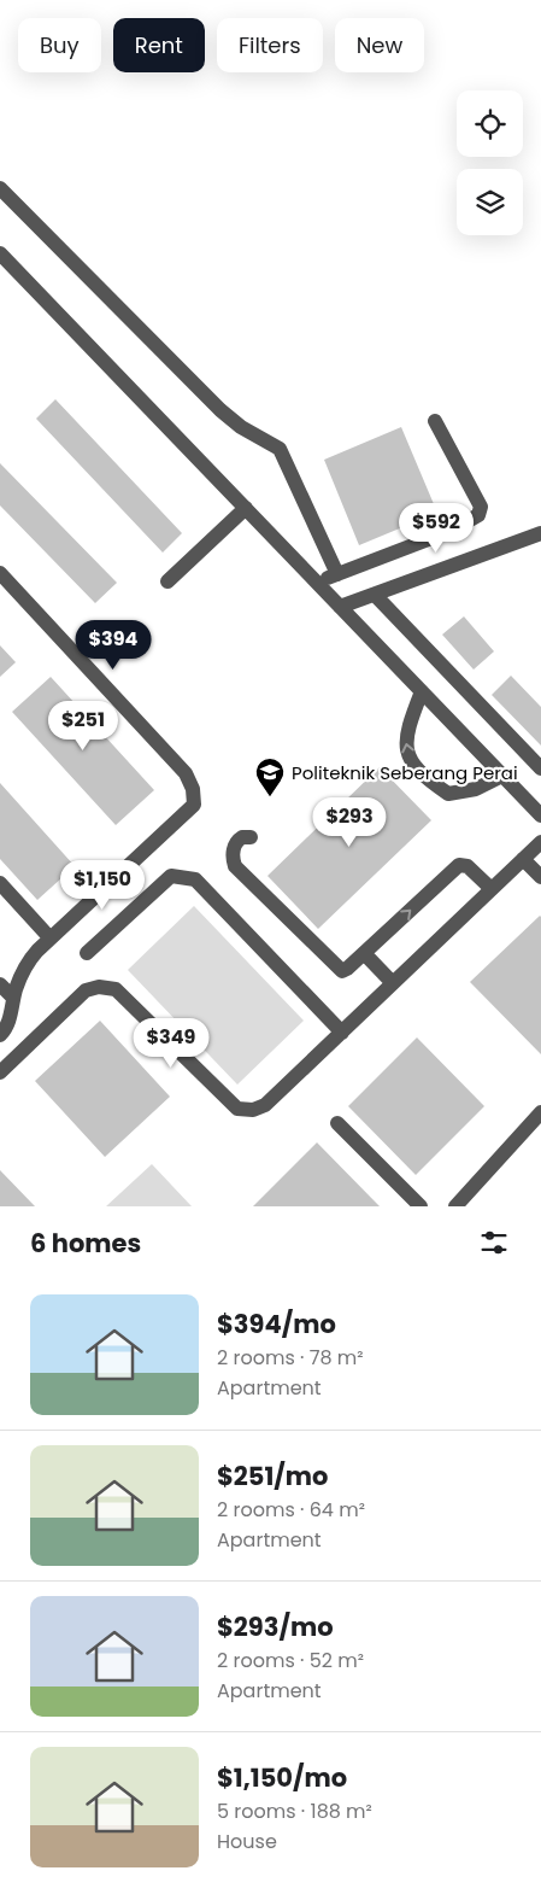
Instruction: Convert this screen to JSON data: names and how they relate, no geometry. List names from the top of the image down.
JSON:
{
  "places": {
    "school or university": ["Politeknik Seberang Perai"]
  },
  "page": {
    "chip": [
      "Buy",
      "Rent",
      "Filters",
      "New"
    ],
    "price": [
      "$592",
      "$394",
      "$251",
      "$293",
      "$1,150",
      "$349"
    ],
    "heading": "6 homes",
    "list": [
      {
        "name": "$394/mo",
        "note": "2 rooms · 78 m² · Apartment"
      },
      {
        "name": "$251/mo",
        "note": "2 rooms · 64 m² · Apartment"
      },
      {
        "name": "$293/mo",
        "note": "2 rooms · 52 m² · Apartment"
      },
      {
        "name": "$1,150/mo",
        "note": "5 rooms · 188 m² · House"
      }
    ]
  }
}
